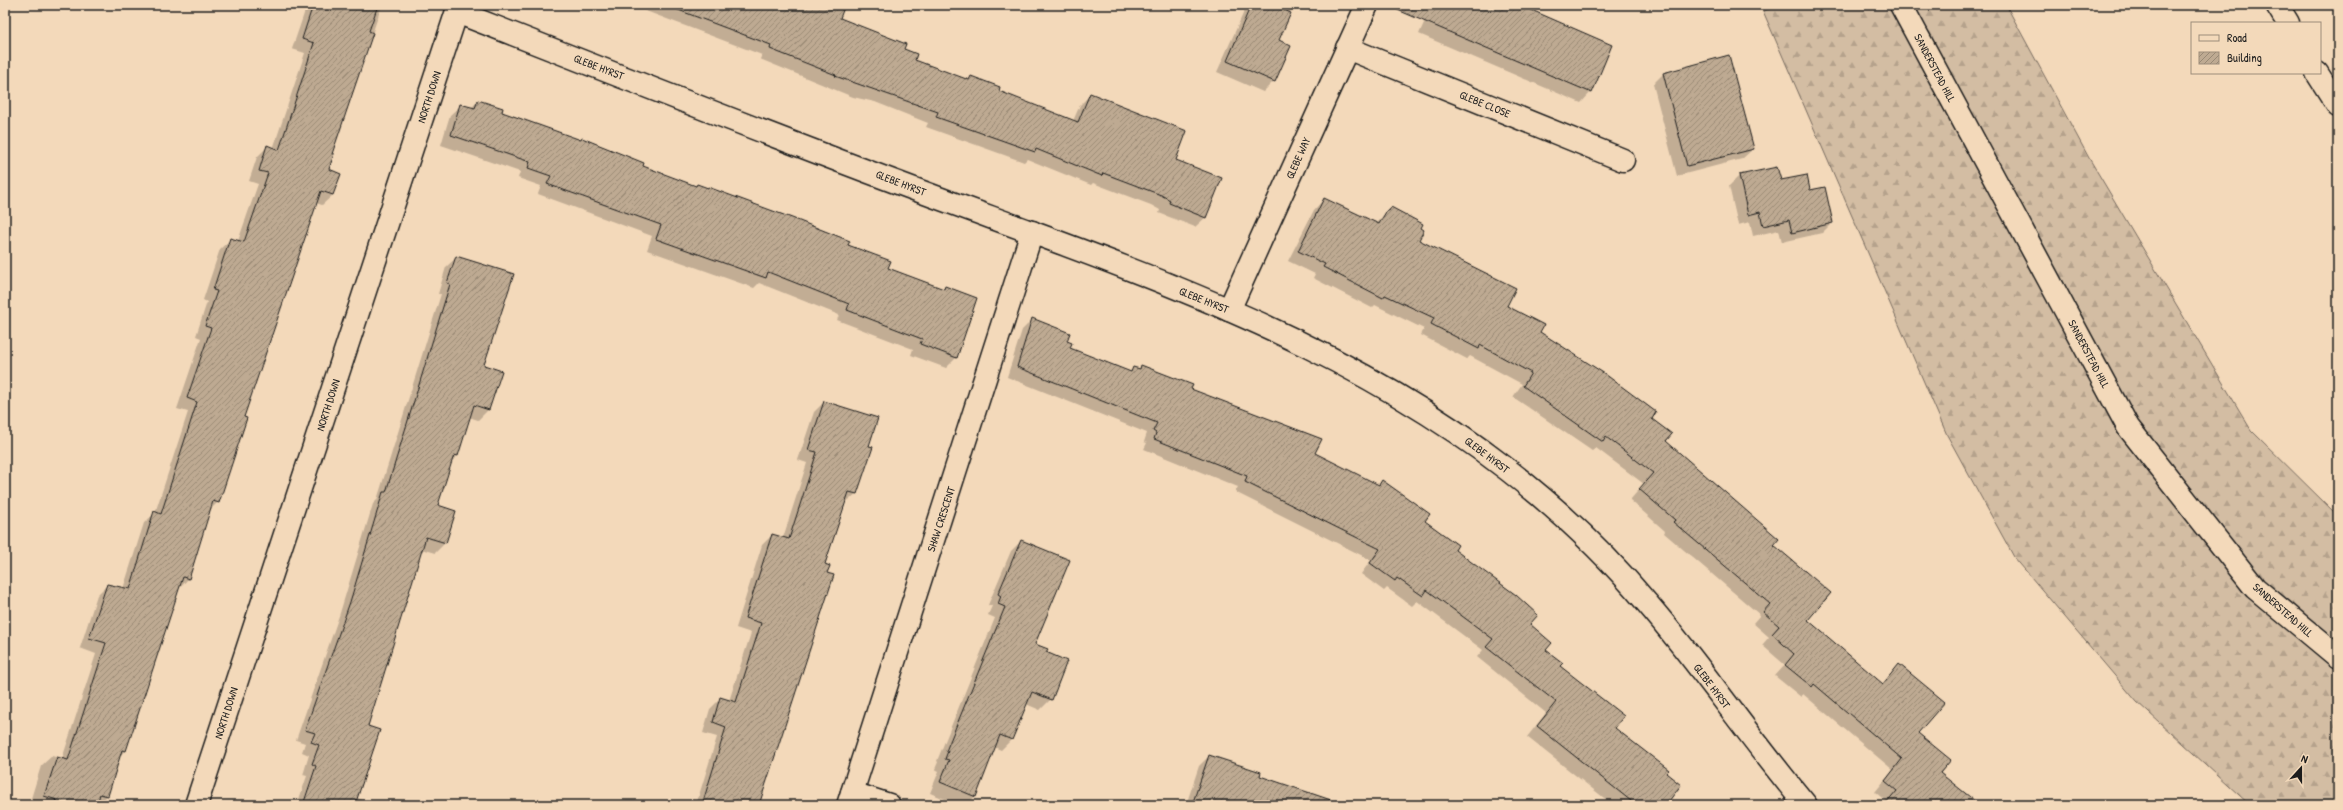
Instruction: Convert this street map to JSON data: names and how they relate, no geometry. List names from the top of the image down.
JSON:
{
  "streets": {
    "street": [
      "GLEBE HYRST",
      "SANDERSTEAD HILL",
      "NORTH DOWN",
      "GLEBE CLOSE",
      "GLEBE WAY",
      "SHAW CRESCENT"
    ]
  },
  "crossings": [
    ["GLEBE HYRST", "NORTH DOWN"],
    ["GLEBE HYRST", "GLEBE WAY"],
    ["GLEBE HYRST", "SHAW CRESCENT"],
    ["GLEBE CLOSE", "GLEBE WAY"]
  ],
  "legend": ["Road", "Building"],
  "north": "top"
}
